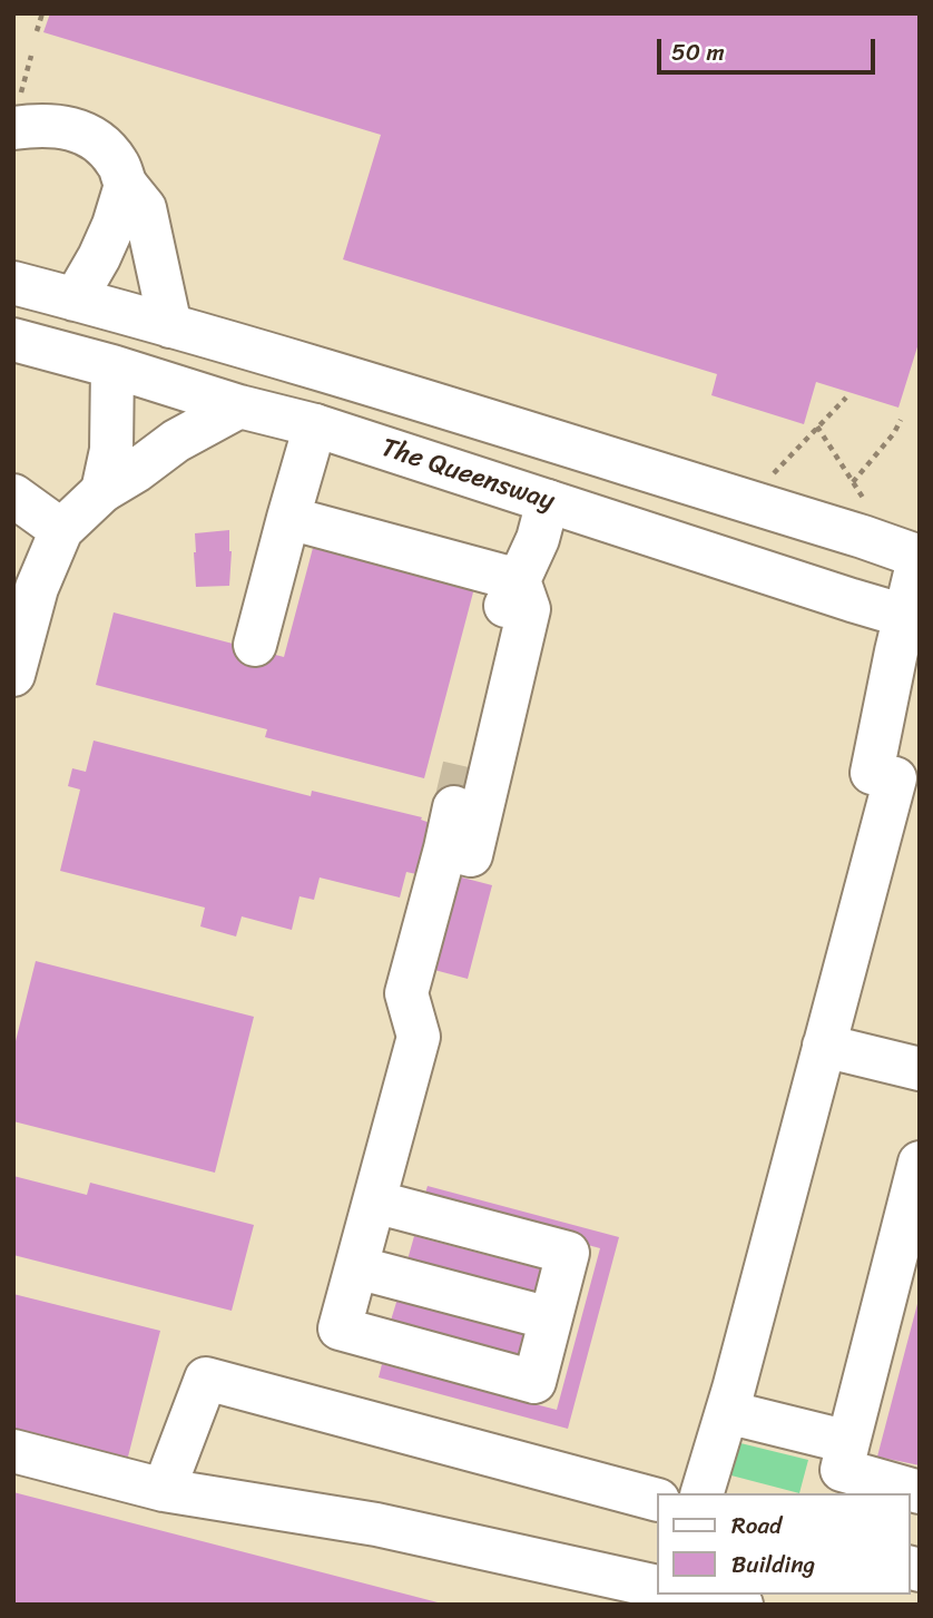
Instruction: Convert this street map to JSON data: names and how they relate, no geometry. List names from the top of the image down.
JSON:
{
  "streets": {
    "main road": ["The Queensway"]
  },
  "legend": ["Road", "Building"],
  "scale_bar": "50 m"
}
